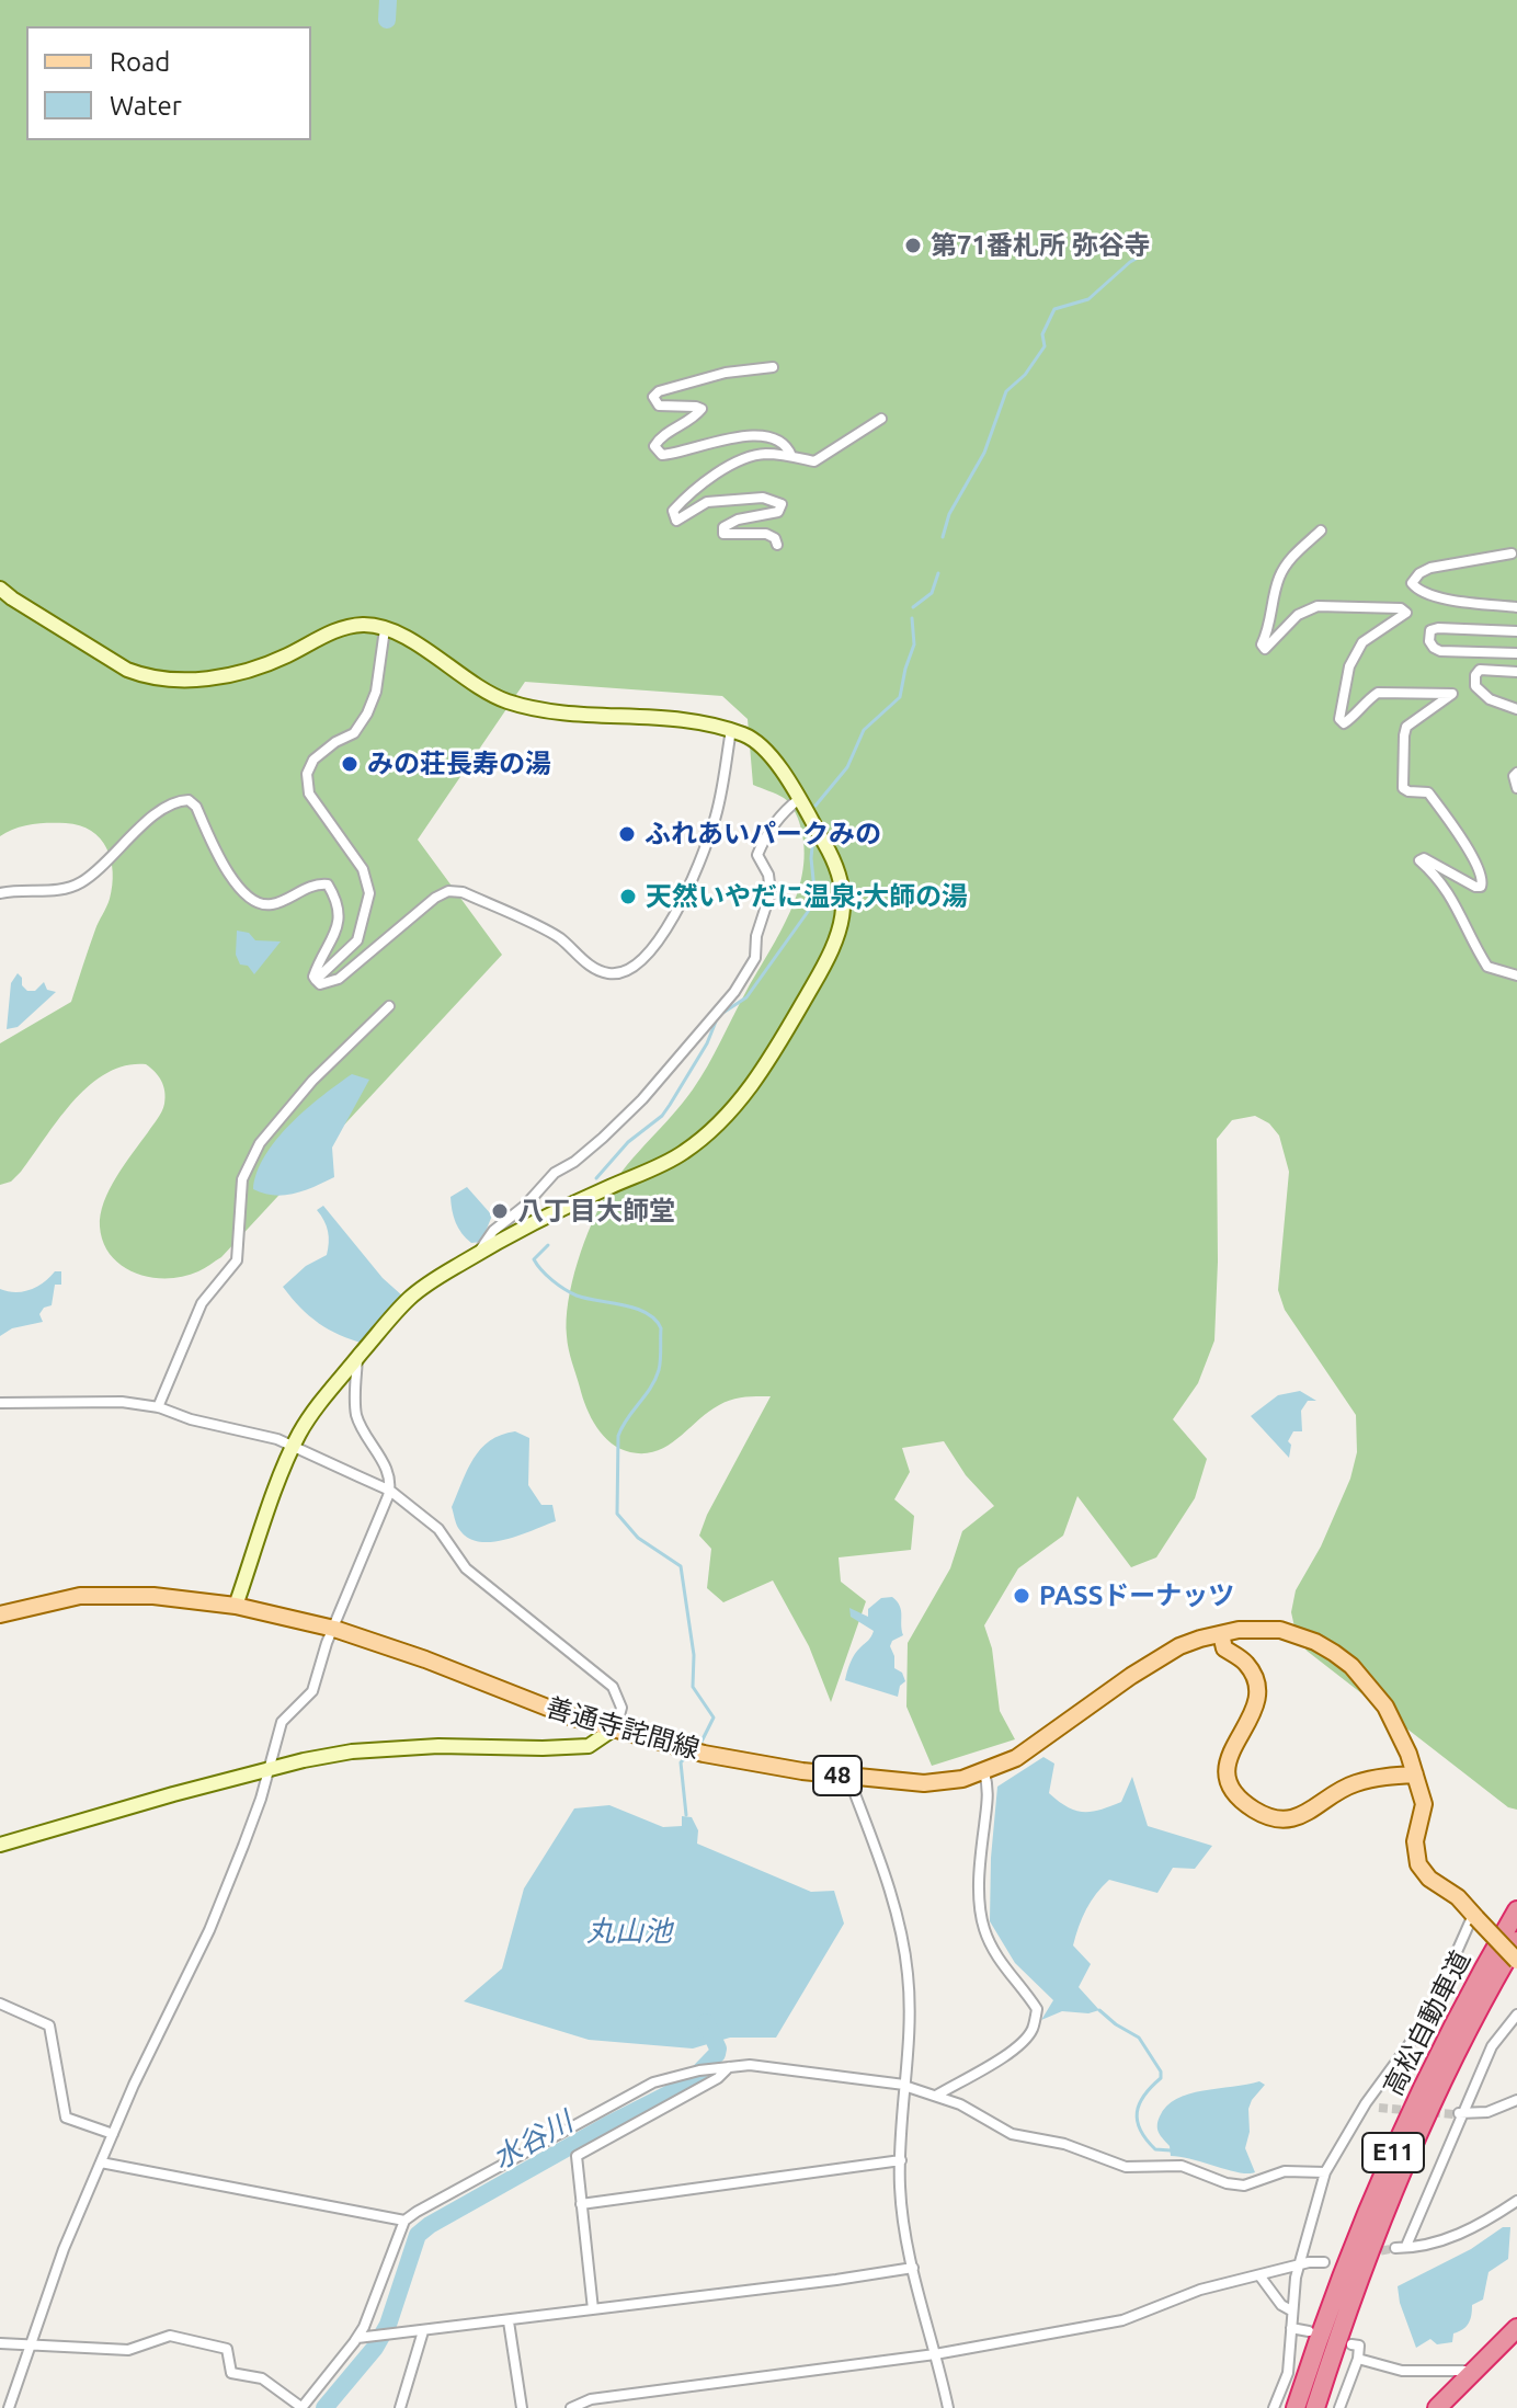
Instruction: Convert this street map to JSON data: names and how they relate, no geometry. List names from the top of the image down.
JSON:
{
  "streets": {
    "highway": ["高松自動車道", "E11"],
    "main road": ["善通寺詫間線", "48"]
  },
  "water": ["丸山池", "水谷川"],
  "places": [
    "第71番札所 弥谷寺",
    "みの荘長寿の湯",
    "ふれあいパークみの",
    "天然いやだに温泉;大師の湯",
    "八丁目大師堂",
    "PASSドーナッツ"
  ],
  "legend": ["Road", "Water"]
}
